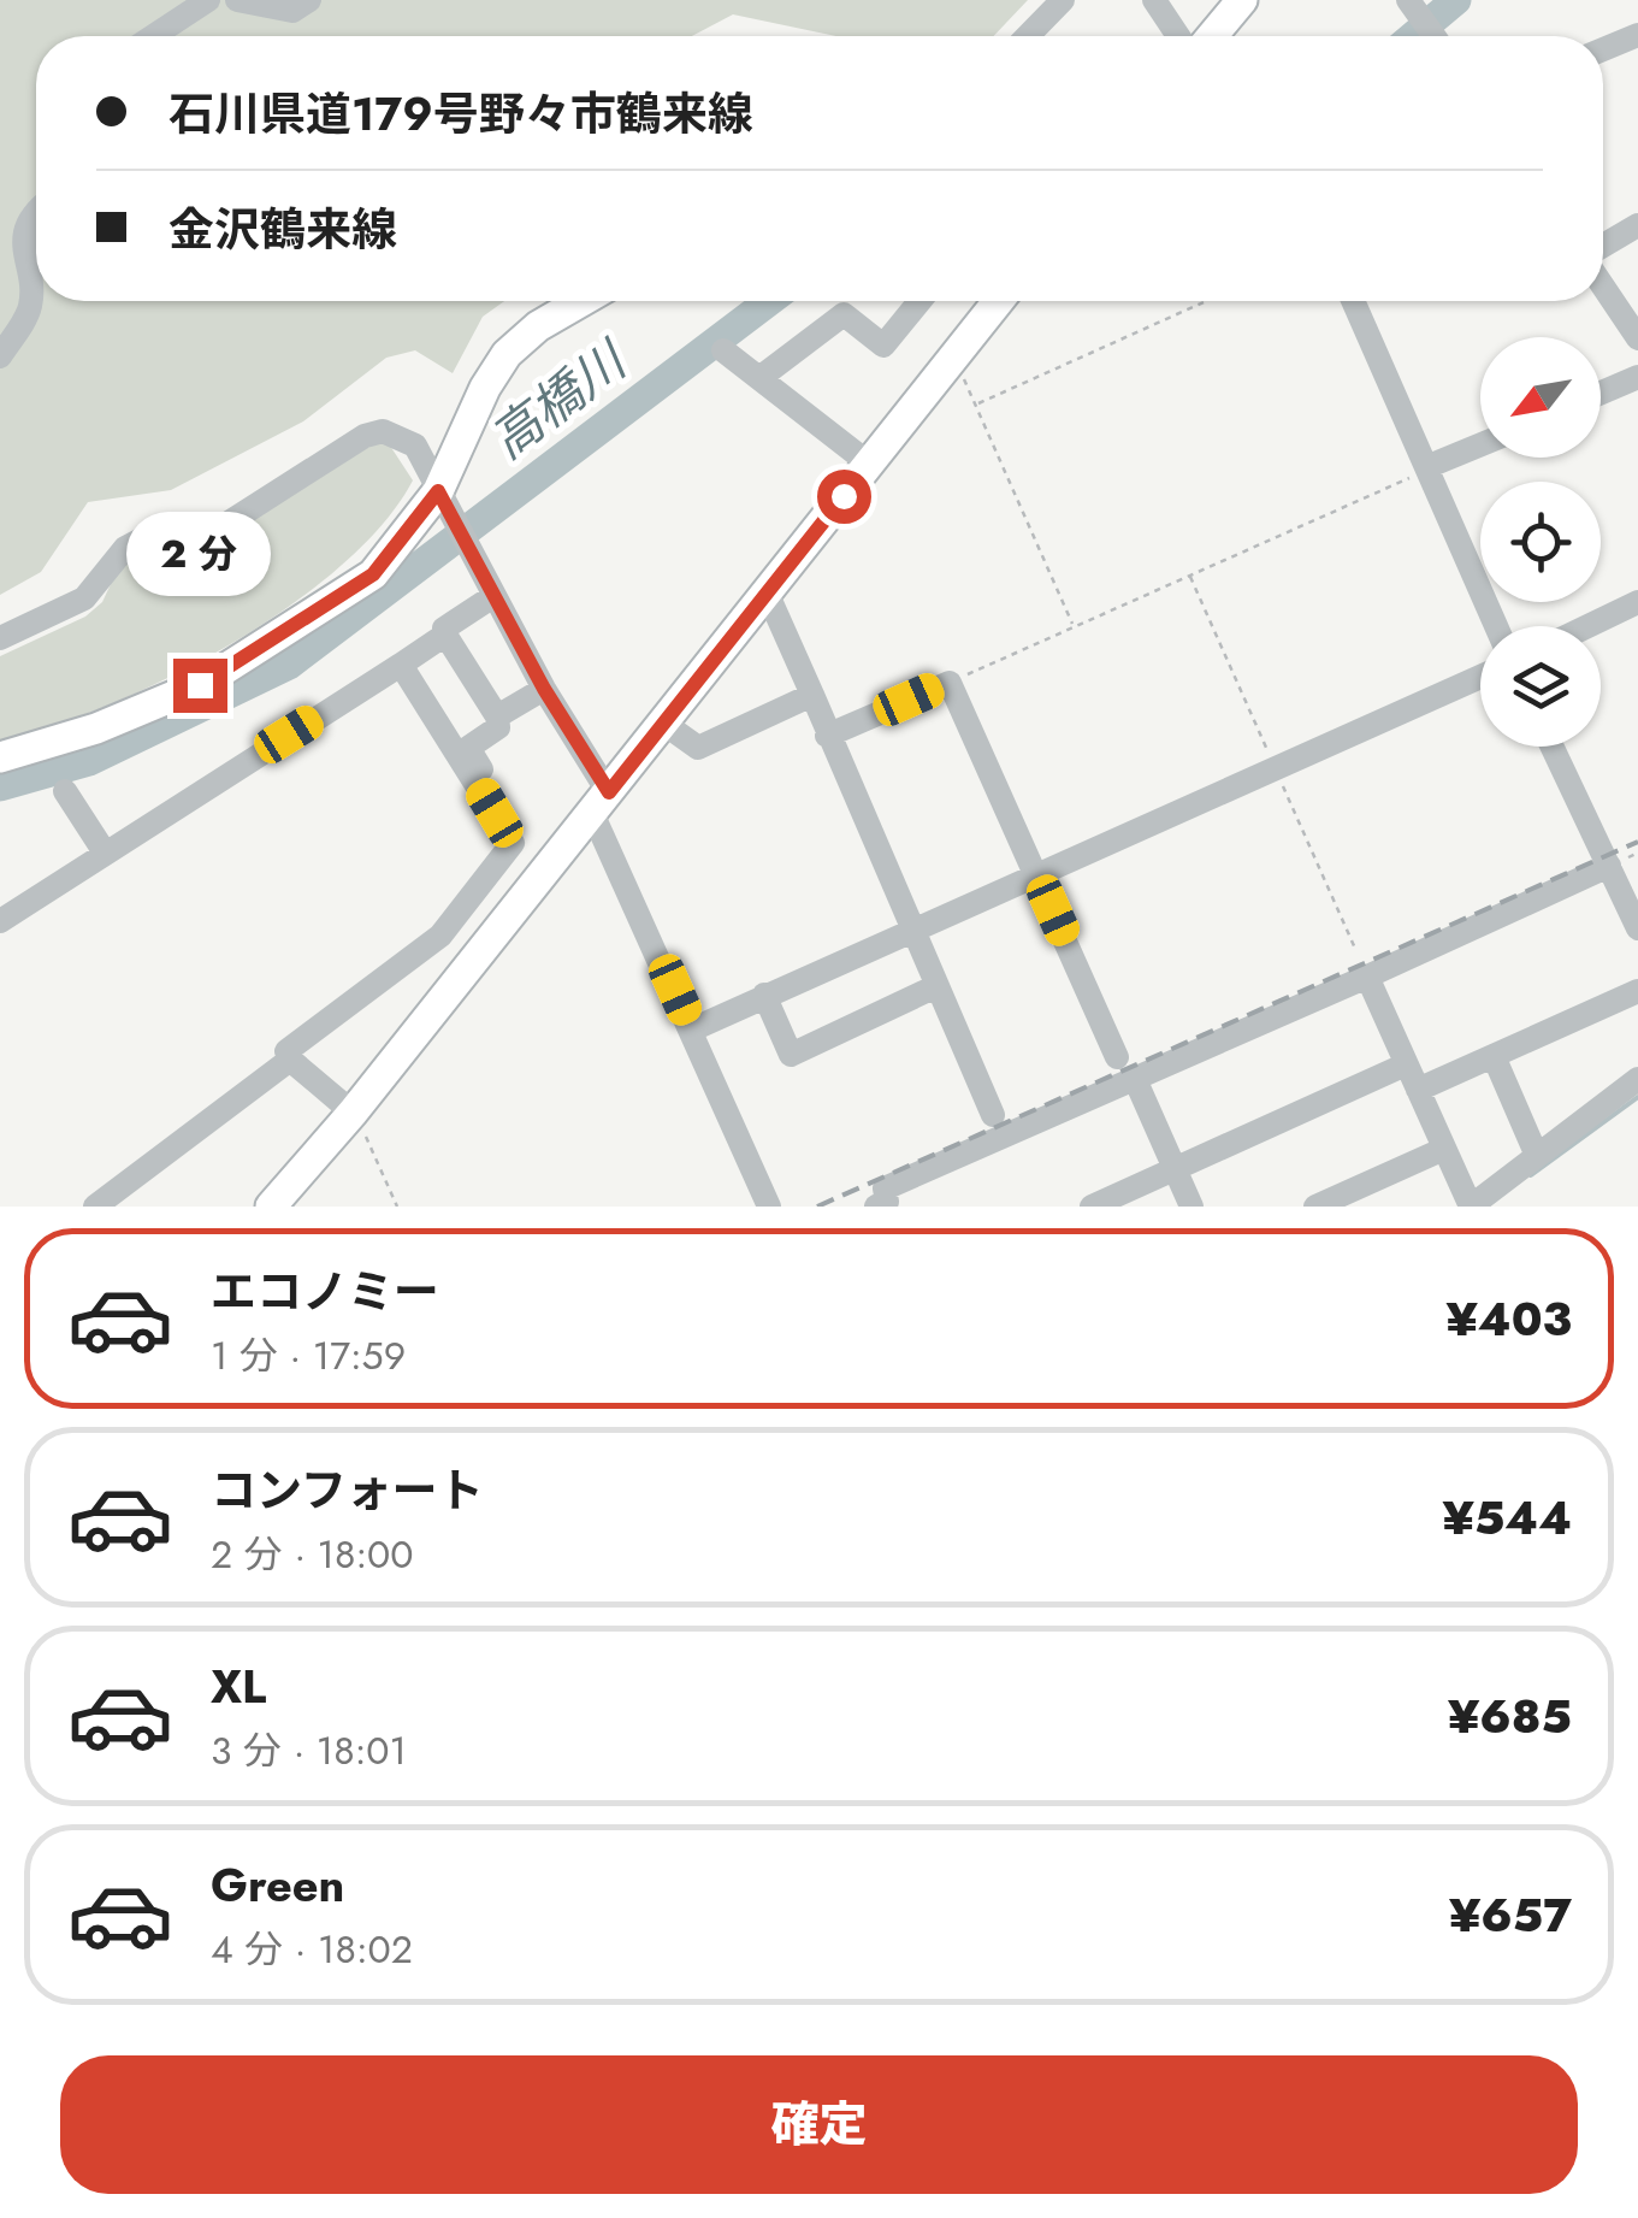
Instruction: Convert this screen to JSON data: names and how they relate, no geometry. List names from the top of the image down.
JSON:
{
  "water": ["高橋川"],
  "north": "bottom left",
  "page": {
    "banner": ["石川県道179号野々市鶴来線", "金沢鶴来線"],
    "bubble": "2 分",
    "list": [
      {
        "name": "エコノミー",
        "note": "1 分 · 17:59",
        "value": "¥403"
      },
      {
        "name": "コンフォート",
        "note": "2 分 · 18:00",
        "value": "¥544"
      },
      {
        "name": "XL",
        "note": "3 分 · 18:01",
        "value": "¥685"
      },
      {
        "name": "Green",
        "note": "4 分 · 18:02",
        "value": "¥657"
      }
    ],
    "buttons": "確定"
  }
}
